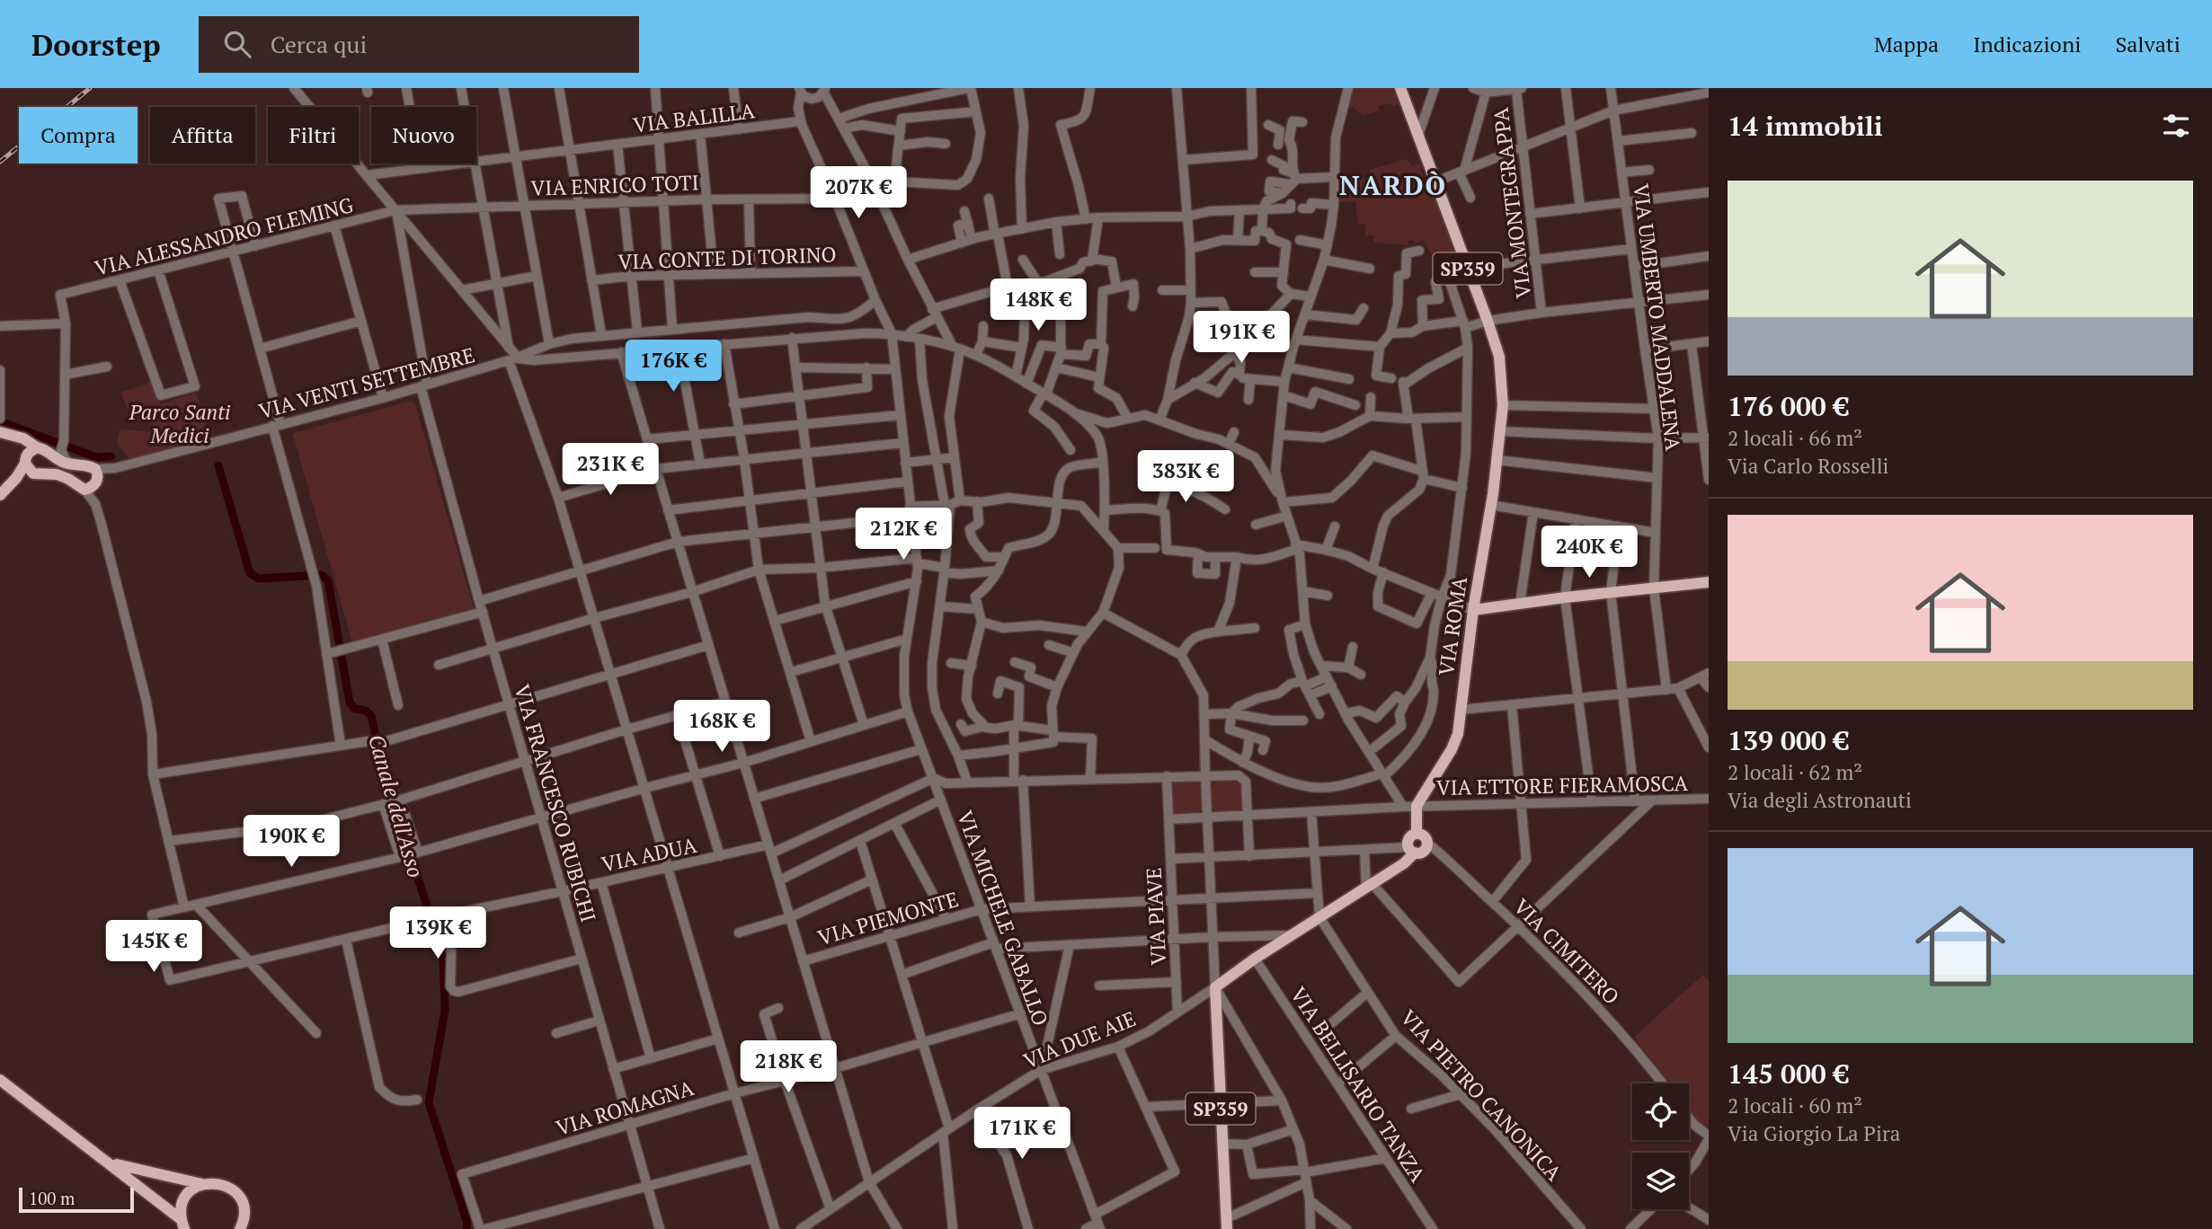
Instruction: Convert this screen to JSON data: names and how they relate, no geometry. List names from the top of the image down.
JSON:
{
  "streets": {
    "main road": ["SP359", "VIA ROMA"],
    "street": [
      "VIA BALILLA",
      "VIA ENRICO TOTI",
      "VIA MONTEGRAPPA",
      "VIA ALESSANDRO FLEMING",
      "VIA CONTE DI TORINO",
      "VIA UMBERTO MADDALENA",
      "VIA VENTI SETTEMBRE",
      "VIA ETTORE FIERAMOSCA",
      "VIA FRANCESCO RUBICHI",
      "VIA ADUA",
      "VIA PIAVE",
      "VIA PIEMONTE",
      "VIA MICHELE GABALLO",
      "VIA CIMITERO",
      "VIA DUE AIE",
      "VIA BELLISARIO TANZA",
      "VIA PIETRO CANONICA",
      "VIA ROMAGNA"
    ]
  },
  "crossings": [
    ["VIA ENRICO TOTI", "VIA ALESSANDRO FLEMING"],
    ["VIA ENRICO TOTI", "VIA FRANCESCO RUBICHI"],
    ["VIA ALESSANDRO FLEMING", "VIA FRANCESCO RUBICHI"],
    ["SP359", "VIA ROMA"],
    ["SP359", "VIA DUE AIE"],
    ["VIA VENTI SETTEMBRE", "VIA FRANCESCO RUBICHI"],
    ["VIA VENTI SETTEMBRE", "VIA MICHELE GABALLO"],
    ["VIA ROMA", "VIA ETTORE FIERAMOSCA"],
    ["VIA ETTORE FIERAMOSCA", "VIA PIAVE"],
    ["VIA FRANCESCO RUBICHI", "VIA ADUA"],
    ["VIA FRANCESCO RUBICHI", "VIA ROMAGNA"],
    ["VIA ADUA", "VIA MICHELE GABALLO"],
    ["VIA PIAVE", "VIA PIEMONTE"],
    ["VIA PIAVE", "VIA DUE AIE"],
    ["VIA PIEMONTE", "VIA MICHELE GABALLO"],
    ["VIA MICHELE GABALLO", "VIA DUE AIE"],
    ["VIA MICHELE GABALLO", "VIA ROMAGNA"]
  ],
  "districts": ["NARDÒ"],
  "water": ["Canale dell'Asso"],
  "parks": ["Parco Santi Medici"],
  "scale_bar": "100 m",
  "page": {
    "header": "Doorstep",
    "search": "Cerca qui",
    "nav": ["Mappa", "Indicazioni", "Salvati"],
    "heading": "14 immobili",
    "chip": [
      "Compra",
      "Affitta",
      "Filtri",
      "Nuovo"
    ],
    "list": [
      {
        "name": "176 000 €",
        "note": "2 locali · 66 m² · Via Carlo Rosselli"
      },
      {
        "name": "139 000 €",
        "note": "2 locali · 62 m² · Via degli Astronauti"
      },
      {
        "name": "145 000 €",
        "note": "2 locali · 60 m² · Via Giorgio La Pira"
      }
    ],
    "price": [
      "207K €",
      "148K €",
      "191K €",
      "176K €",
      "231K €",
      "383K €",
      "212K €",
      "240K €",
      "168K €",
      "190K €",
      "139K €",
      "145K €",
      "218K €",
      "171K €"
    ],
    "scale": "100 m"
  }
}
